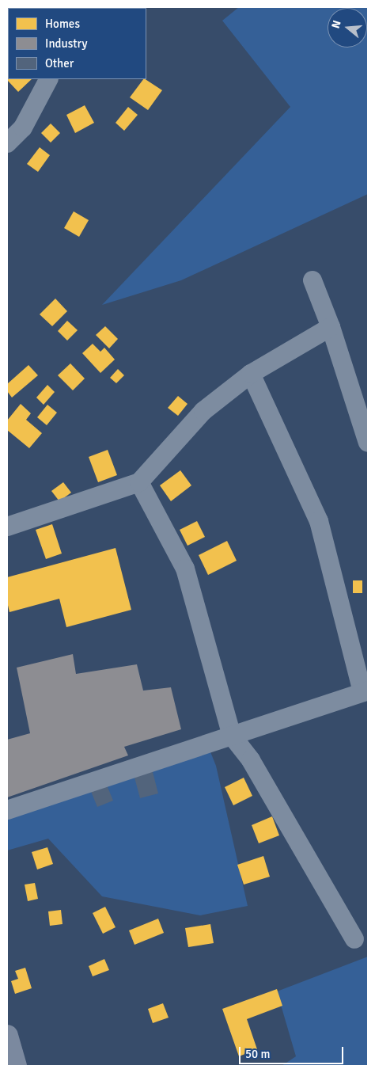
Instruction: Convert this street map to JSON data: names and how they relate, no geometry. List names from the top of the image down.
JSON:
{
  "legend": ["Homes", "Industry", "Other"],
  "scale_bar": "50 m",
  "north": "left"
}
